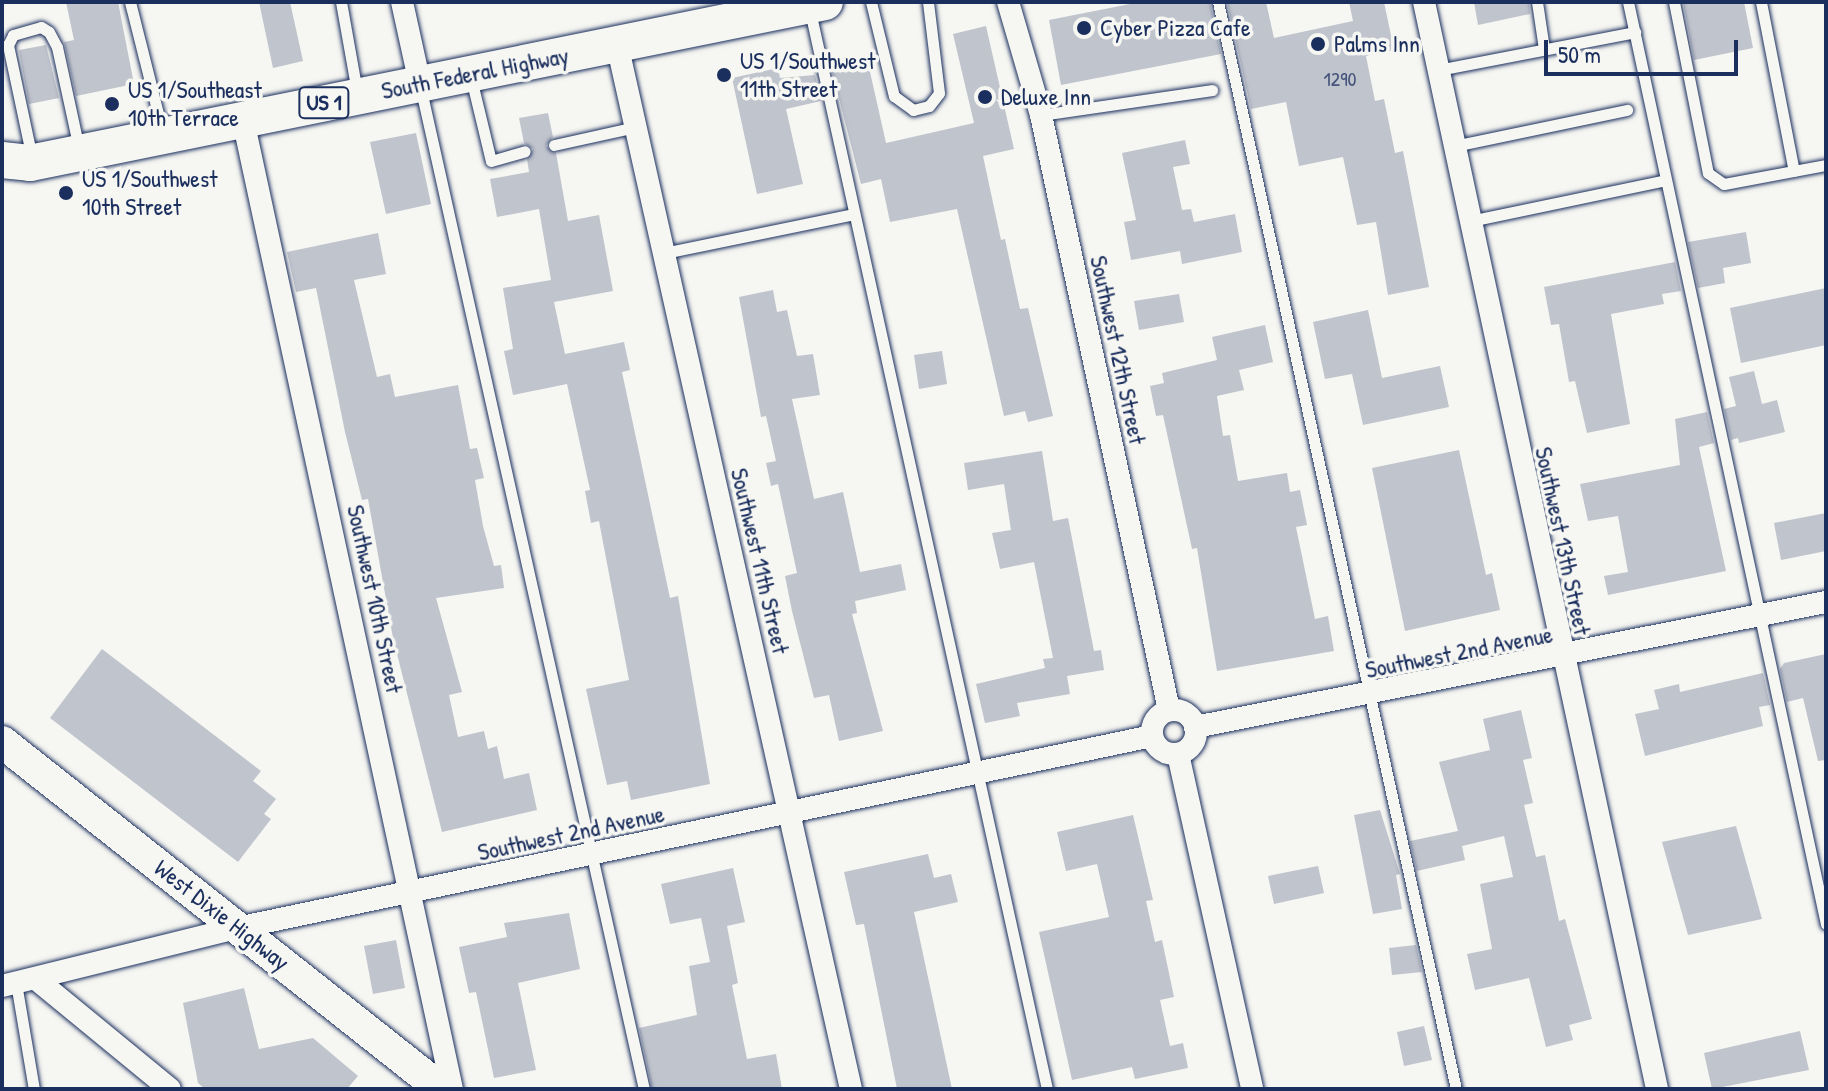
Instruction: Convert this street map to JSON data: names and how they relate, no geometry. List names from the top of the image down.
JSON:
{
  "streets": {
    "main road": ["South Federal Highway", "US 1", "West Dixie Highway"],
    "street": [
      "Southwest 12th Street",
      "Southwest 13th Street",
      "Southwest 11th Street",
      "Southwest 10th Street",
      "Southwest 2nd Avenue"
    ]
  },
  "crossings": [
    ["South Federal Highway", "Southwest 11th Street"],
    ["South Federal Highway", "Southwest 10th Street"],
    ["Southwest 12th Street", "Southwest 2nd Avenue"],
    ["Southwest 13th Street", "Southwest 2nd Avenue"],
    ["Southwest 11th Street", "Southwest 2nd Avenue"],
    ["Southwest 10th Street", "Southwest 2nd Avenue"],
    ["Southwest 2nd Avenue", "West Dixie Highway"]
  ],
  "places": [
    "Cyber Pizza Cafe",
    "Palms Inn",
    "US 1/Southwest 11th Street",
    "Deluxe Inn",
    "US 1/Southeast 10th Terrace",
    "US 1/Southwest 10th Street"
  ],
  "house_numbers": ["1290"],
  "scale_bar": "50 m"
}
